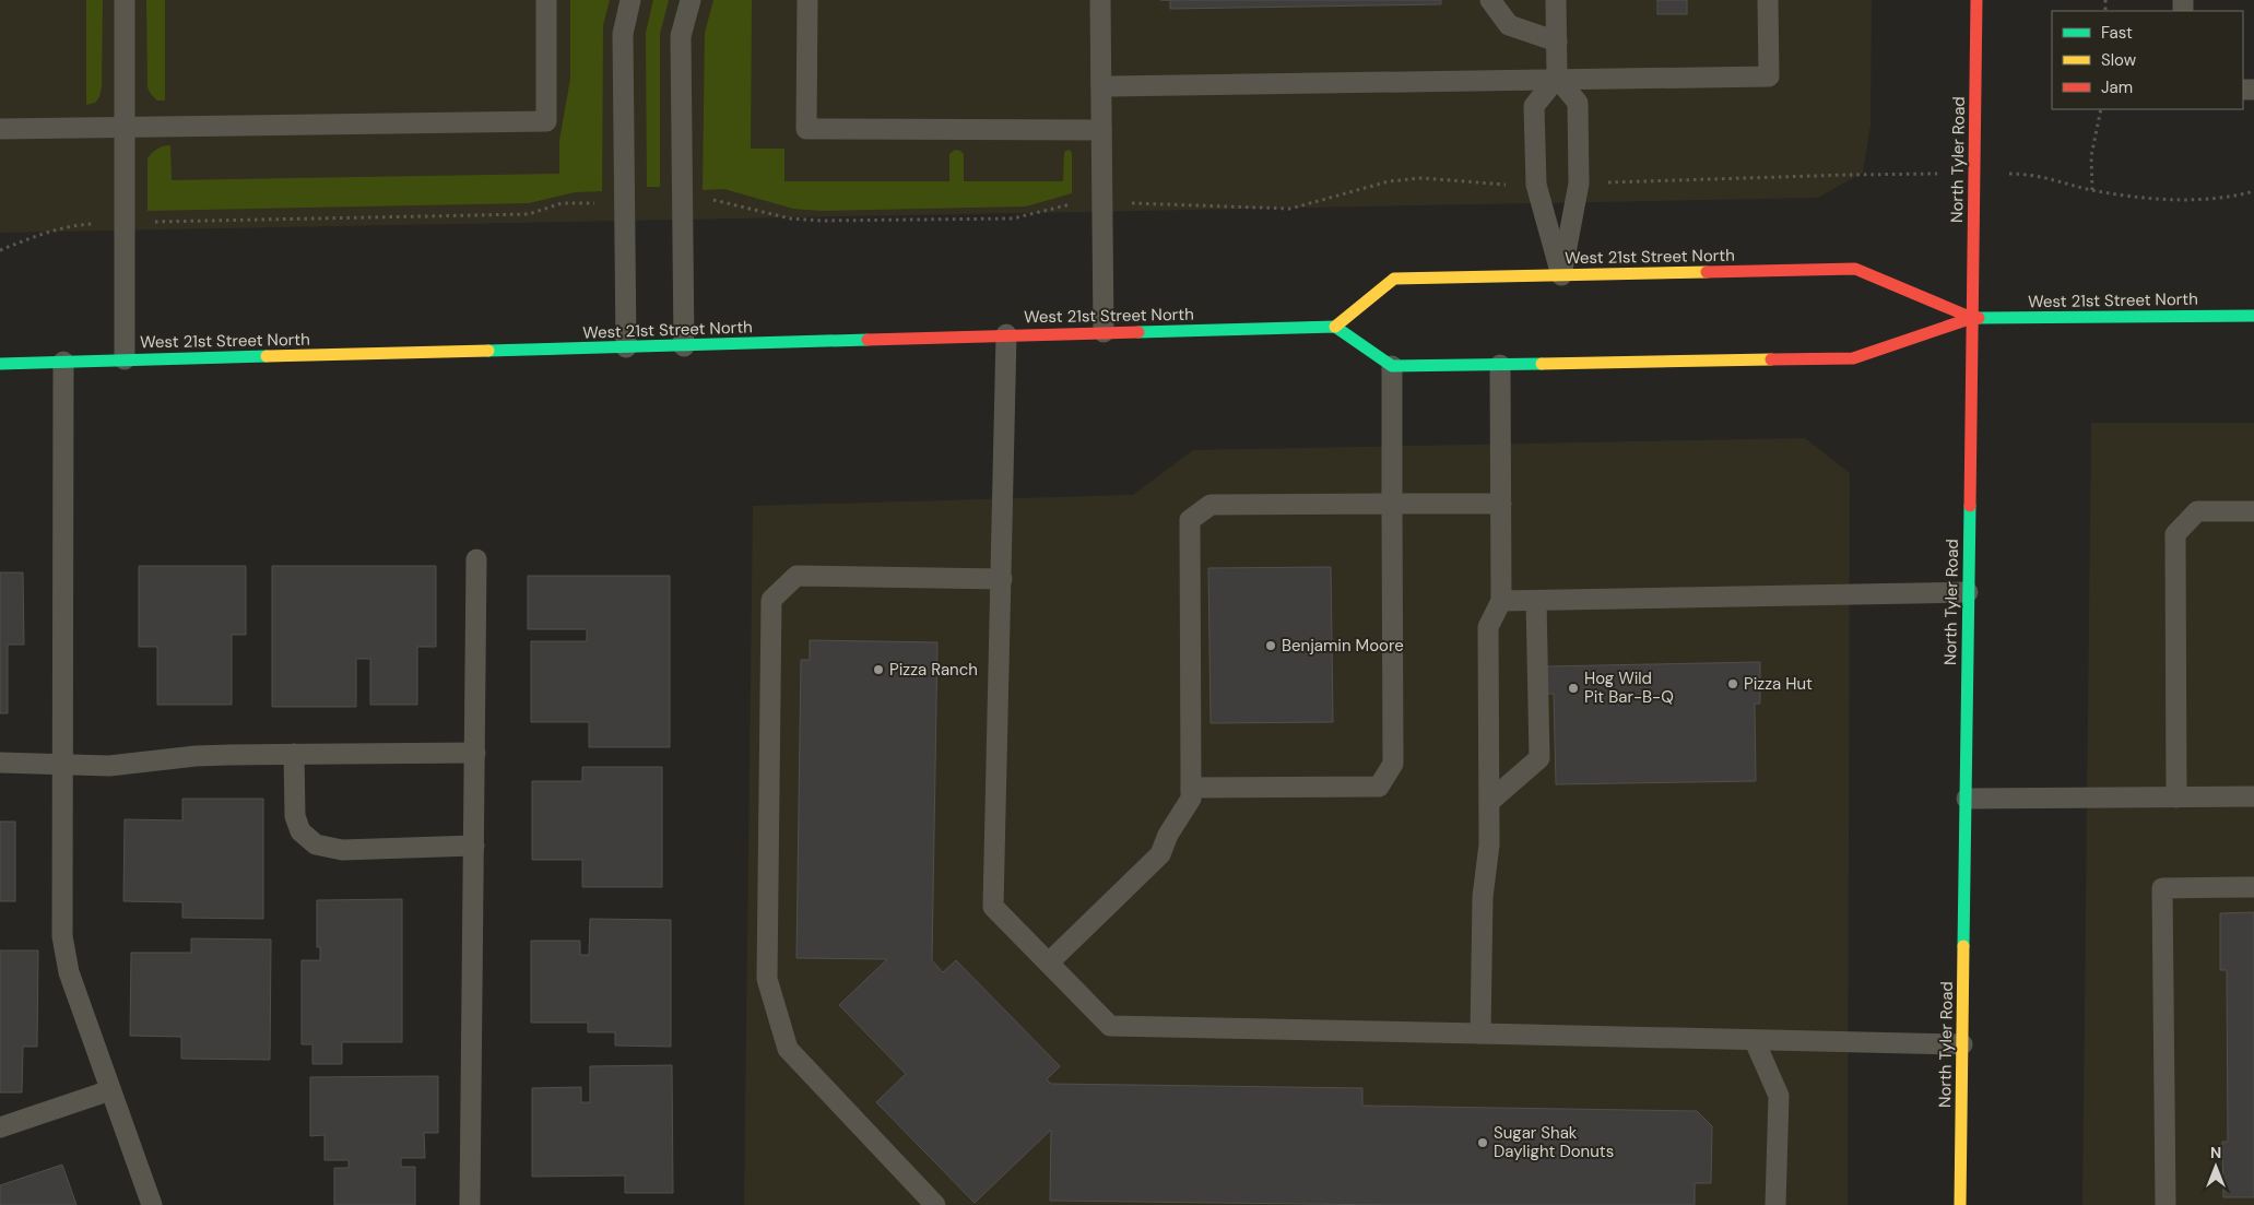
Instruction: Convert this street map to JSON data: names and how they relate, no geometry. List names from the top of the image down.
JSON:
{
  "streets": {
    "main road": ["North Tyler Road", "West 21st Street North"]
  },
  "crossings": [
    ["North Tyler Road", "West 21st Street North"]
  ],
  "places": [
    "Benjamin Moore",
    "Pizza Ranch",
    "Pizza Hut",
    "Hog Wild Pit Bar-B-Q",
    "Sugar Shak Daylight Donuts"
  ],
  "legend": ["Fast", "Slow", "Jam"],
  "north": "top"
}
